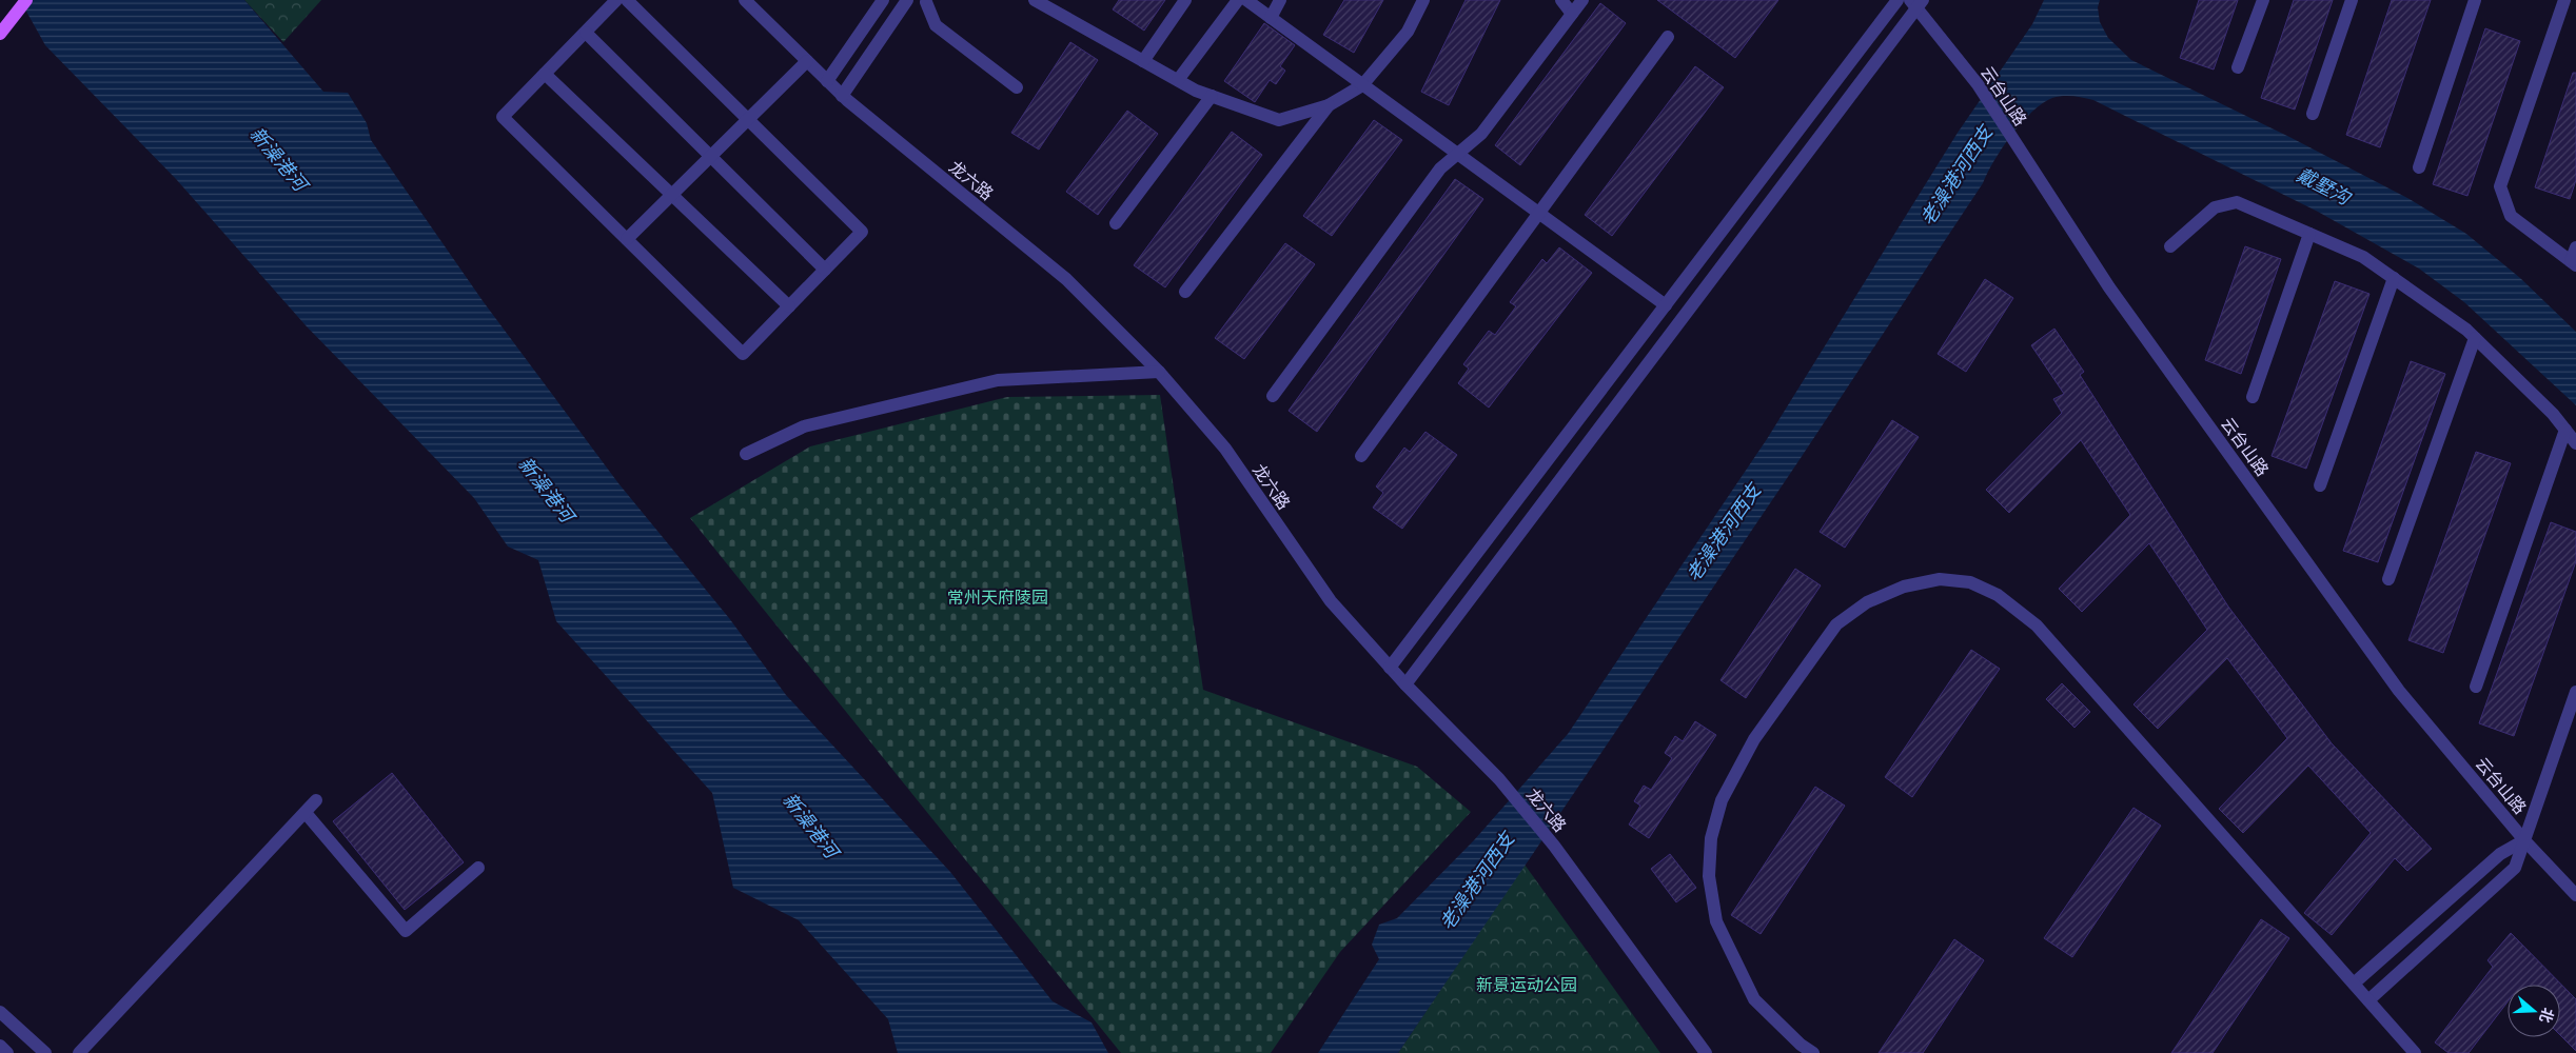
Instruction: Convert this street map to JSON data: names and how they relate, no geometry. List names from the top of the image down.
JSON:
{
  "streets": {
    "street": ["云台山路", "龙六路"]
  },
  "water": ["新澡港河", "老澡港河西支", "戴墅沟"],
  "parks": ["常州天府陵园", "新景运动公园"],
  "north": "right"
}
